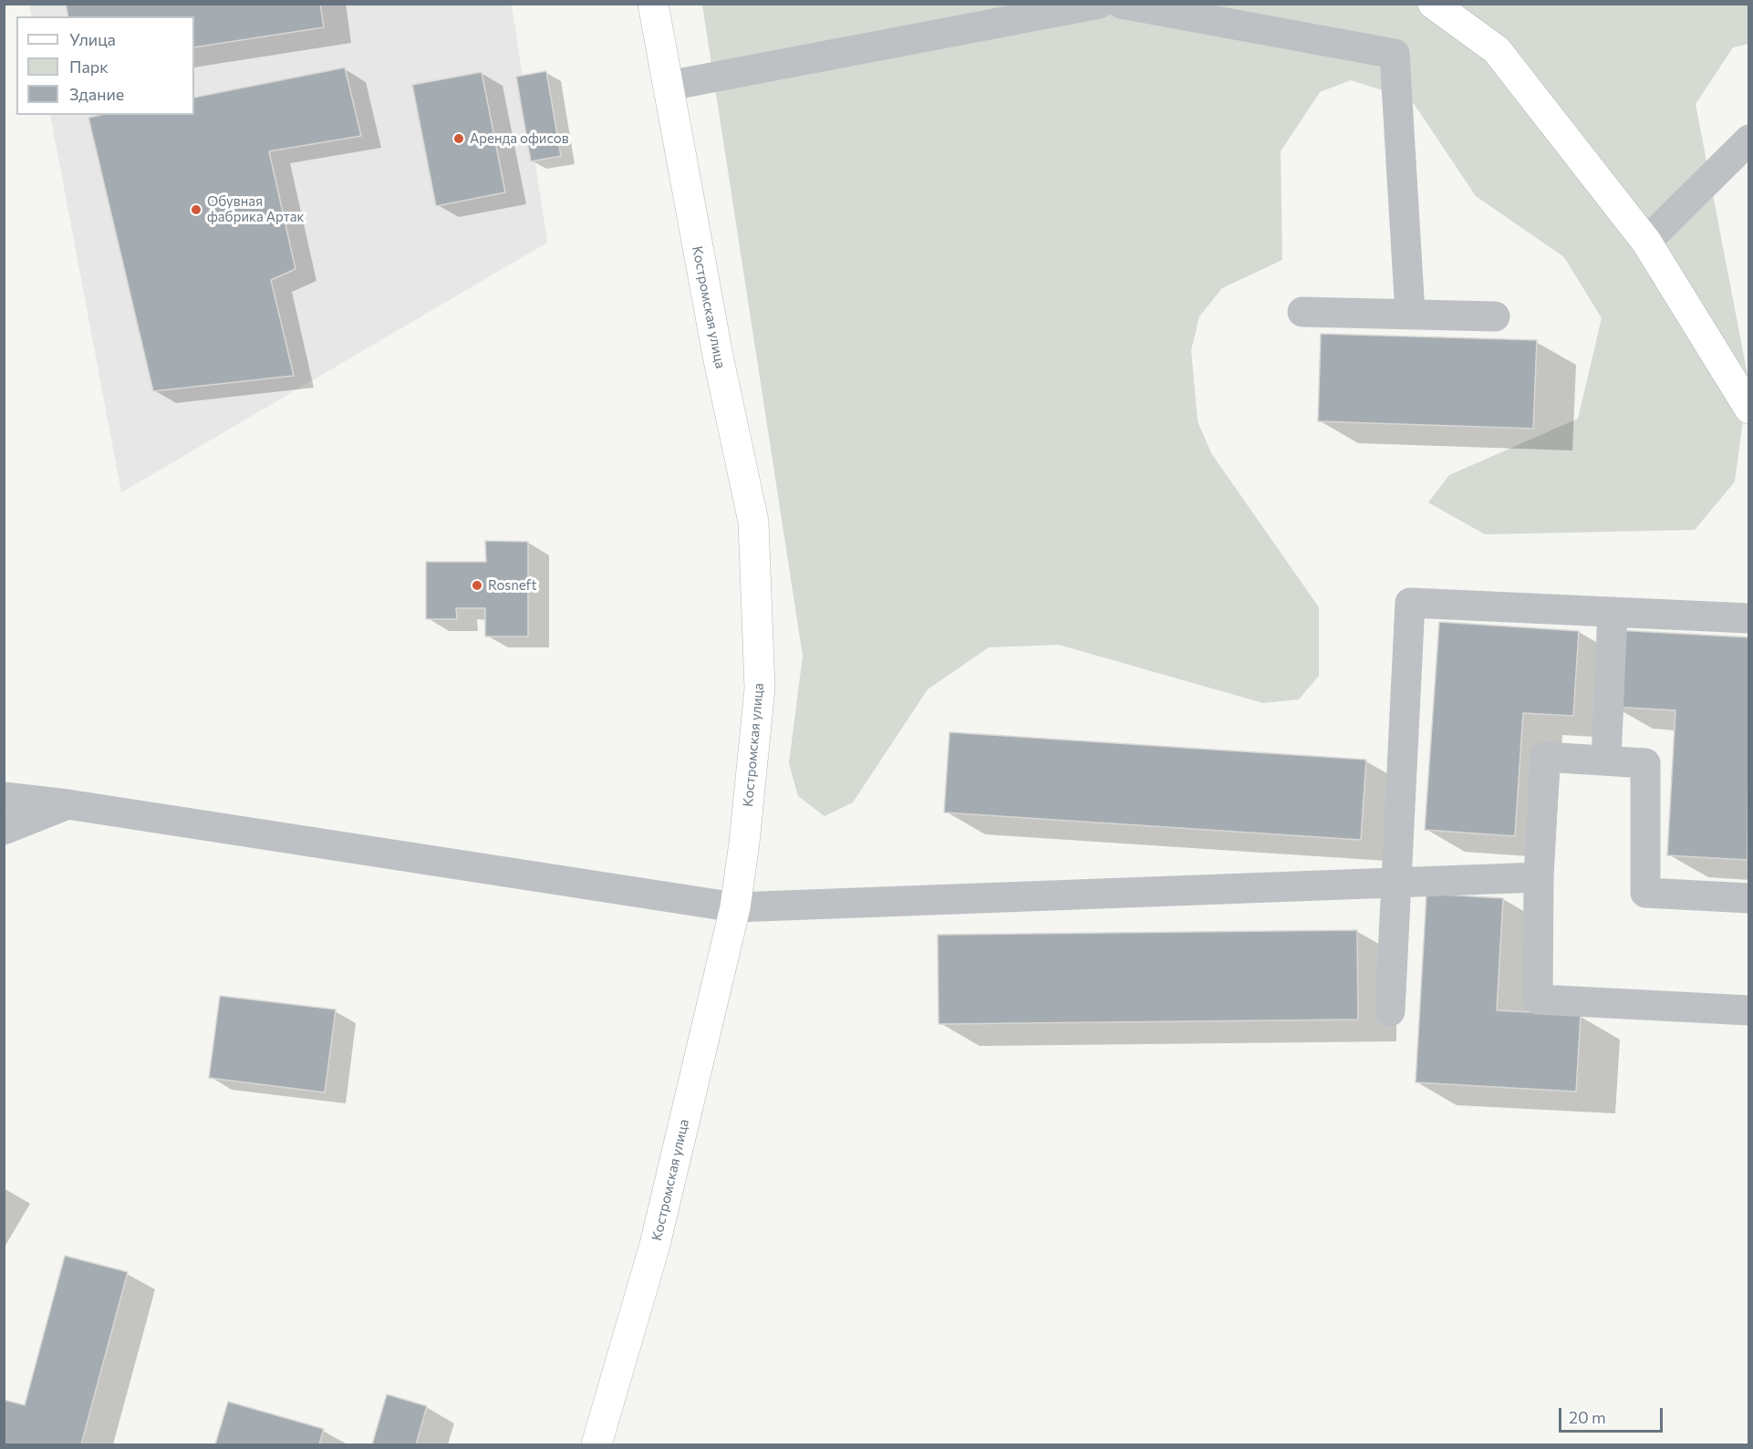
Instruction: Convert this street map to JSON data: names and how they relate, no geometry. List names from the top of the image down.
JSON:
{
  "streets": {
    "main road": ["Костромская улица"]
  },
  "places": ["Аренда офисов", "Обувная фабрика Артак", "Rosneft"],
  "legend": ["Улица", "Парк", "Здание"],
  "scale_bar": "20 m"
}
